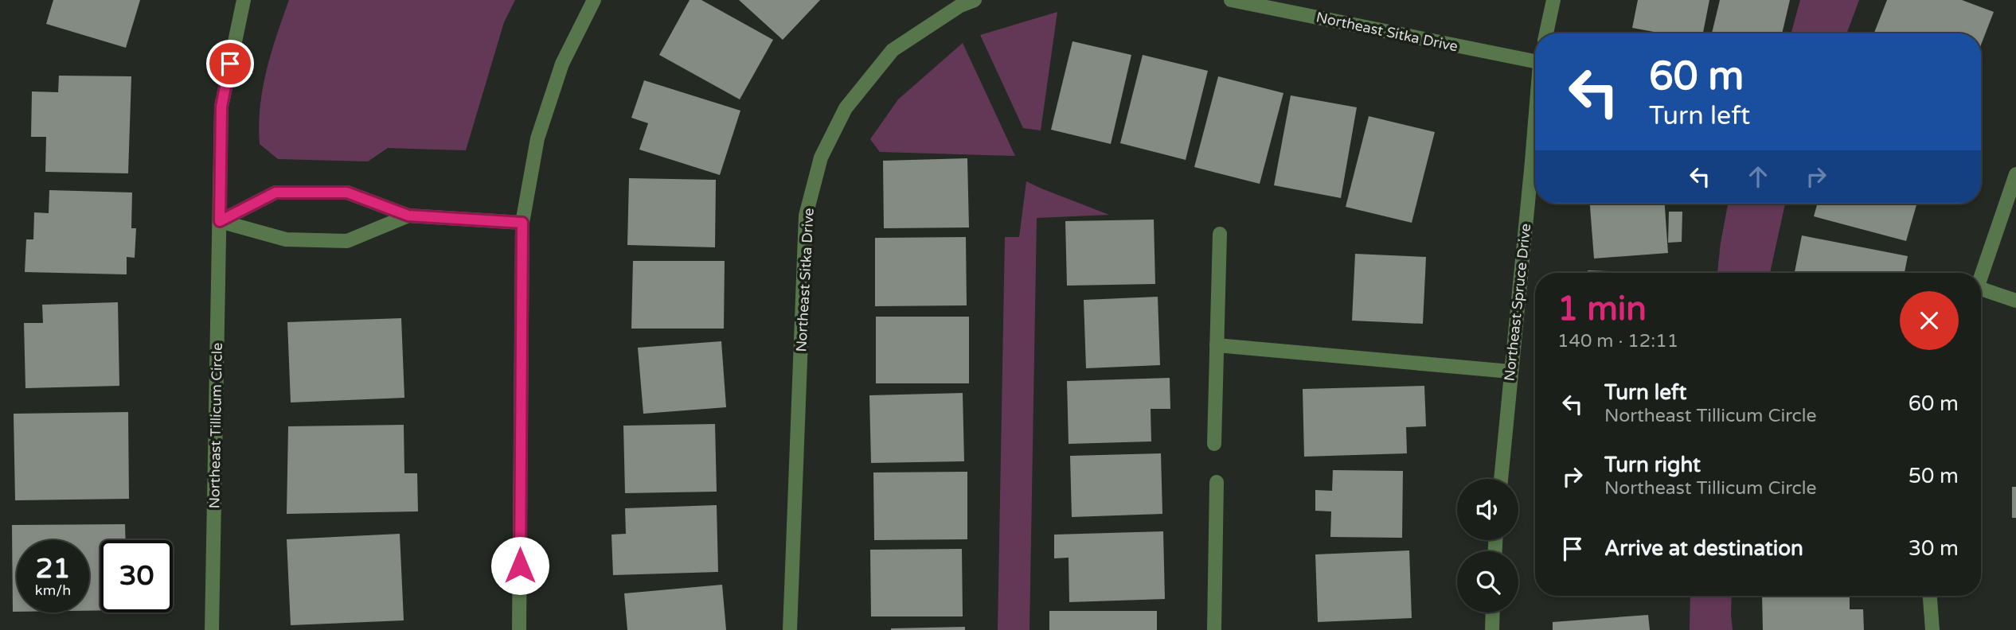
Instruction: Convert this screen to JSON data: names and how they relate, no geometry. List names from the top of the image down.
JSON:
{
  "streets": {
    "street": ["Northeast Sitka Drive", "Northeast Spruce Drive", "Northeast Tillicum Circle"]
  },
  "page": {
    "turn": ["60 m", "Turn left"],
    "heading": ["1 min", "140 m · 12:11"],
    "list": [
      {
        "name": "Turn left",
        "note": "Northeast Tillicum Circle",
        "value": "60 m"
      },
      {
        "name": "Turn right",
        "note": "Northeast Tillicum Circle",
        "value": "50 m"
      },
      {
        "name": "Arrive at destination",
        "value": "30 m"
      }
    ],
    "speed": "21 km/h",
    "limit": "30"
  }
}
